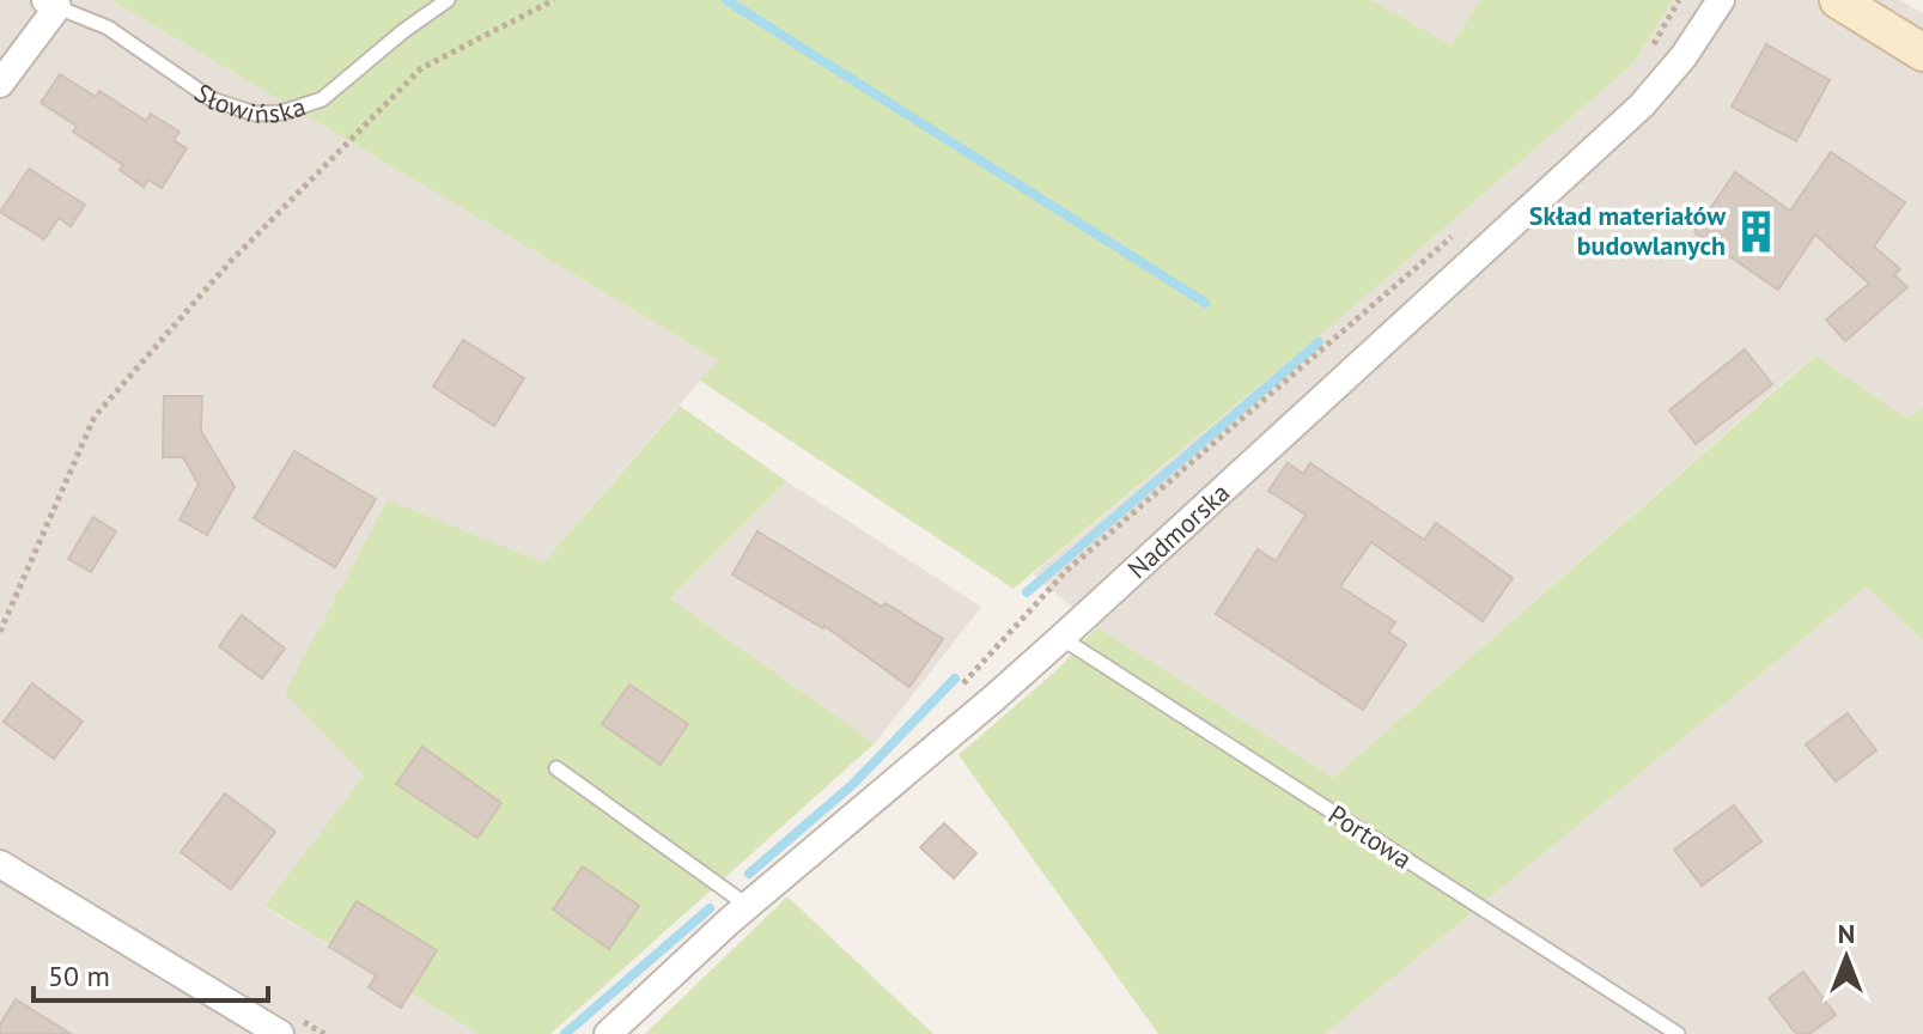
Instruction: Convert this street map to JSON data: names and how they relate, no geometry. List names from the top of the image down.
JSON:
{
  "streets": {
    "street": ["Nadmorska"],
    "lane": ["Słowińska", "Portowa"]
  },
  "crossings": [
    ["Nadmorska", "Portowa"]
  ],
  "places": {
    "building": ["Skład materiałów budowlanych"]
  },
  "scale_bar": "50 m",
  "north": "top"
}
